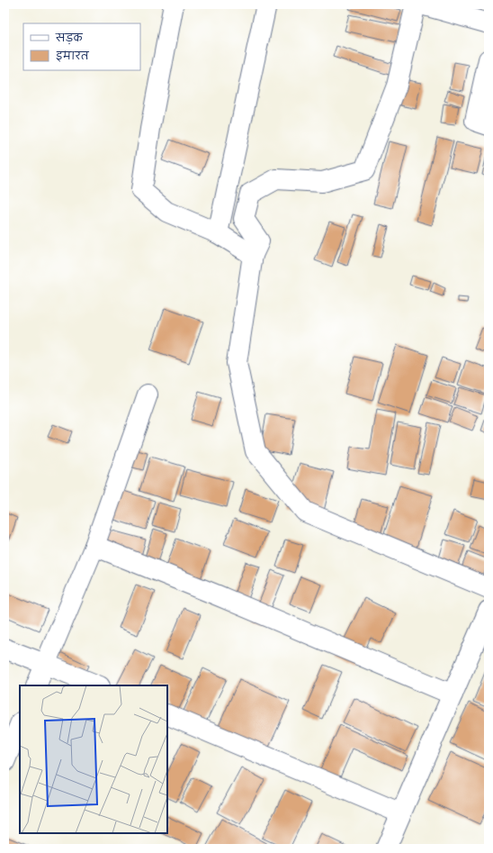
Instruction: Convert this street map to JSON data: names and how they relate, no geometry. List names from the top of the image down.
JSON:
{
  "legend": ["सड़क", "इमारत"]
}
